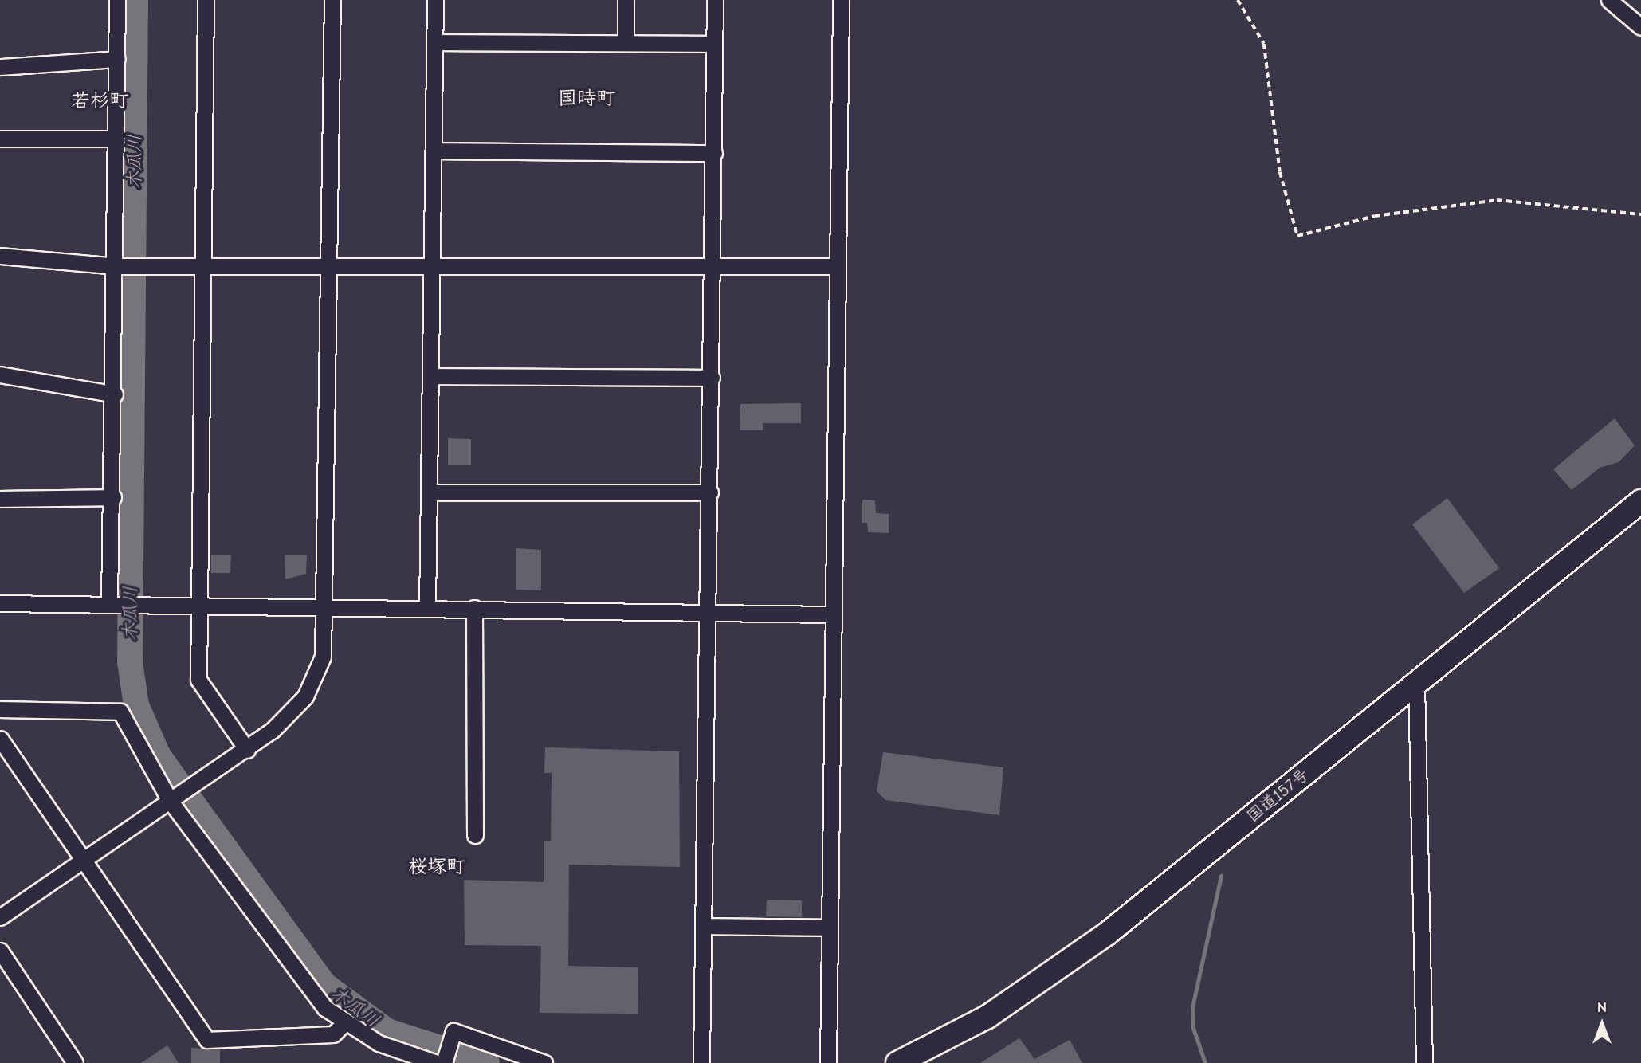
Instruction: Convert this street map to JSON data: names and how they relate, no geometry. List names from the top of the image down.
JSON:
{
  "streets": {
    "highway": ["国道157号"]
  },
  "districts": ["国時町", "若杉町", "桜塚町"],
  "water": ["木瓜川"],
  "north": "top"
}
